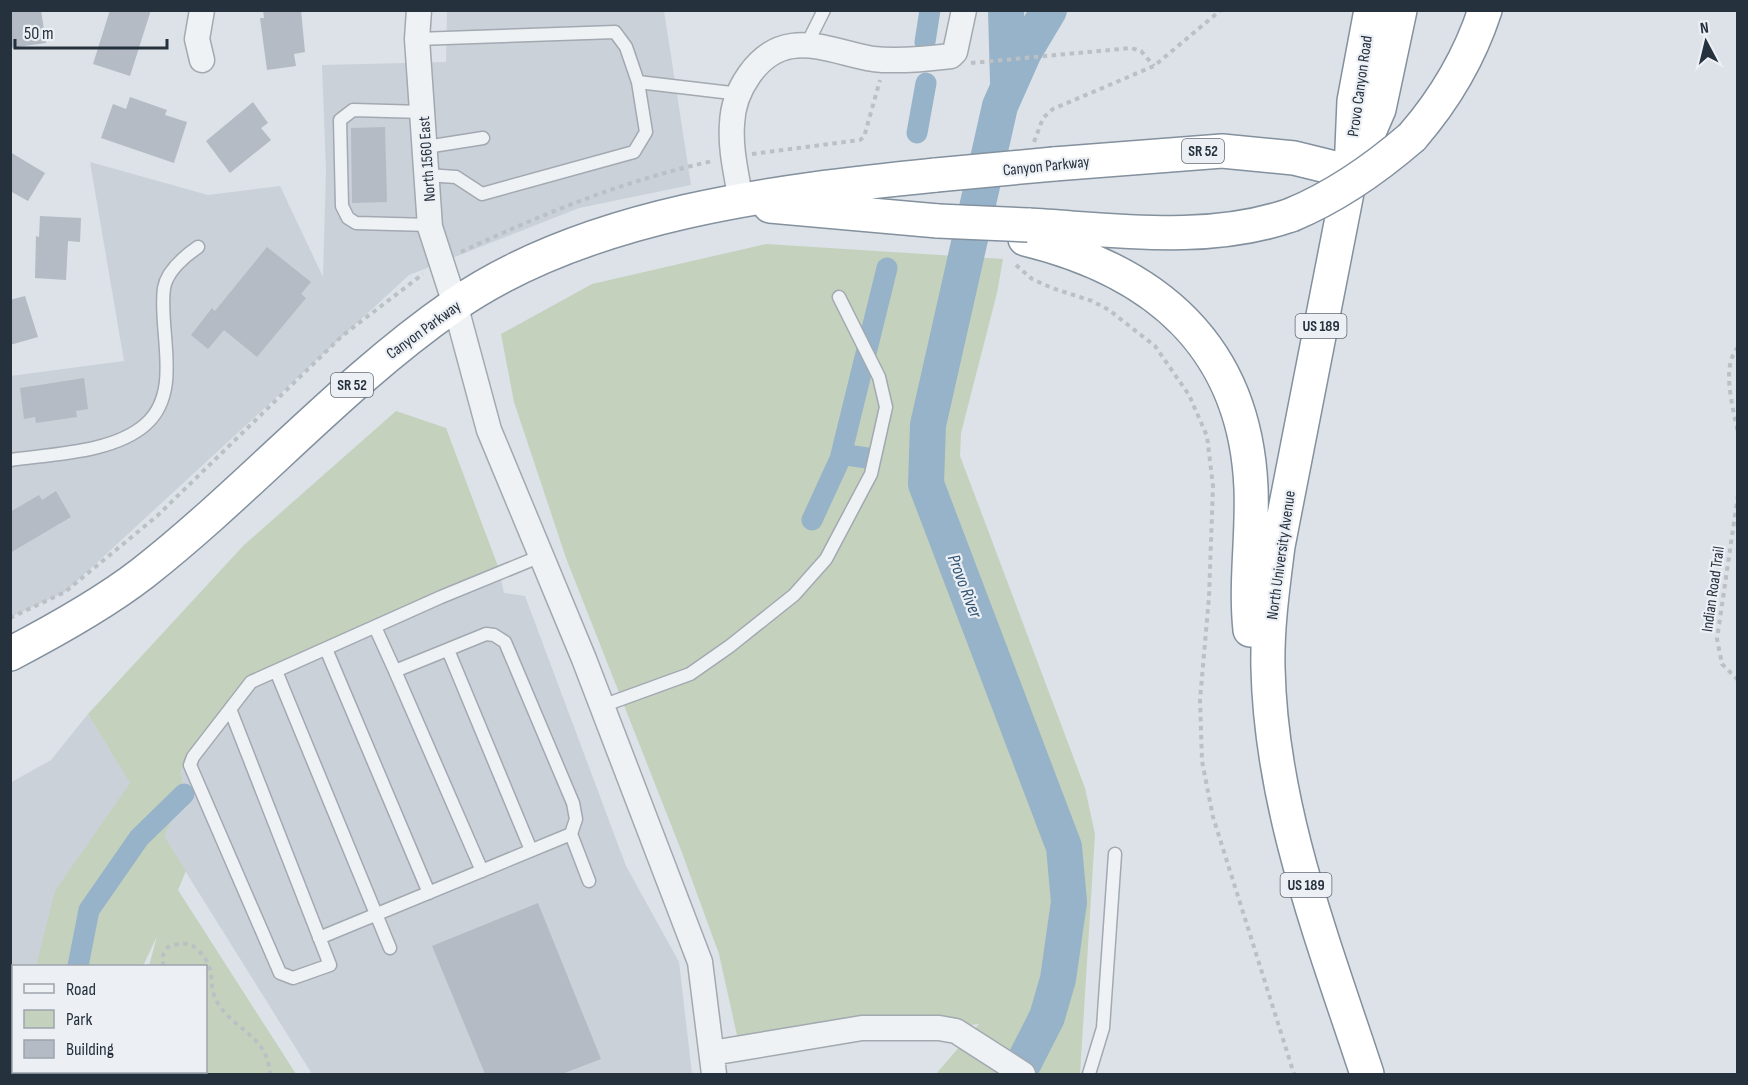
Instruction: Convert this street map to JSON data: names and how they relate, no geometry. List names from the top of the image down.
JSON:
{
  "streets": {
    "highway": [
      "Provo Canyon Road",
      "SR 52",
      "Canyon Parkway",
      "US 189",
      "North University Avenue"
    ],
    "street": ["North 1560 East"],
    "path": ["Indian Road Trail"]
  },
  "crossings": [
    ["Provo Canyon Road", "Canyon Parkway"],
    ["Provo Canyon Road", "North University Avenue"],
    ["North 1560 East", "Canyon Parkway"],
    ["Canyon Parkway", "North University Avenue"]
  ],
  "water": ["Provo River"],
  "legend": ["Road", "Park", "Building"],
  "scale_bar": "50 m",
  "north": "top"
}
